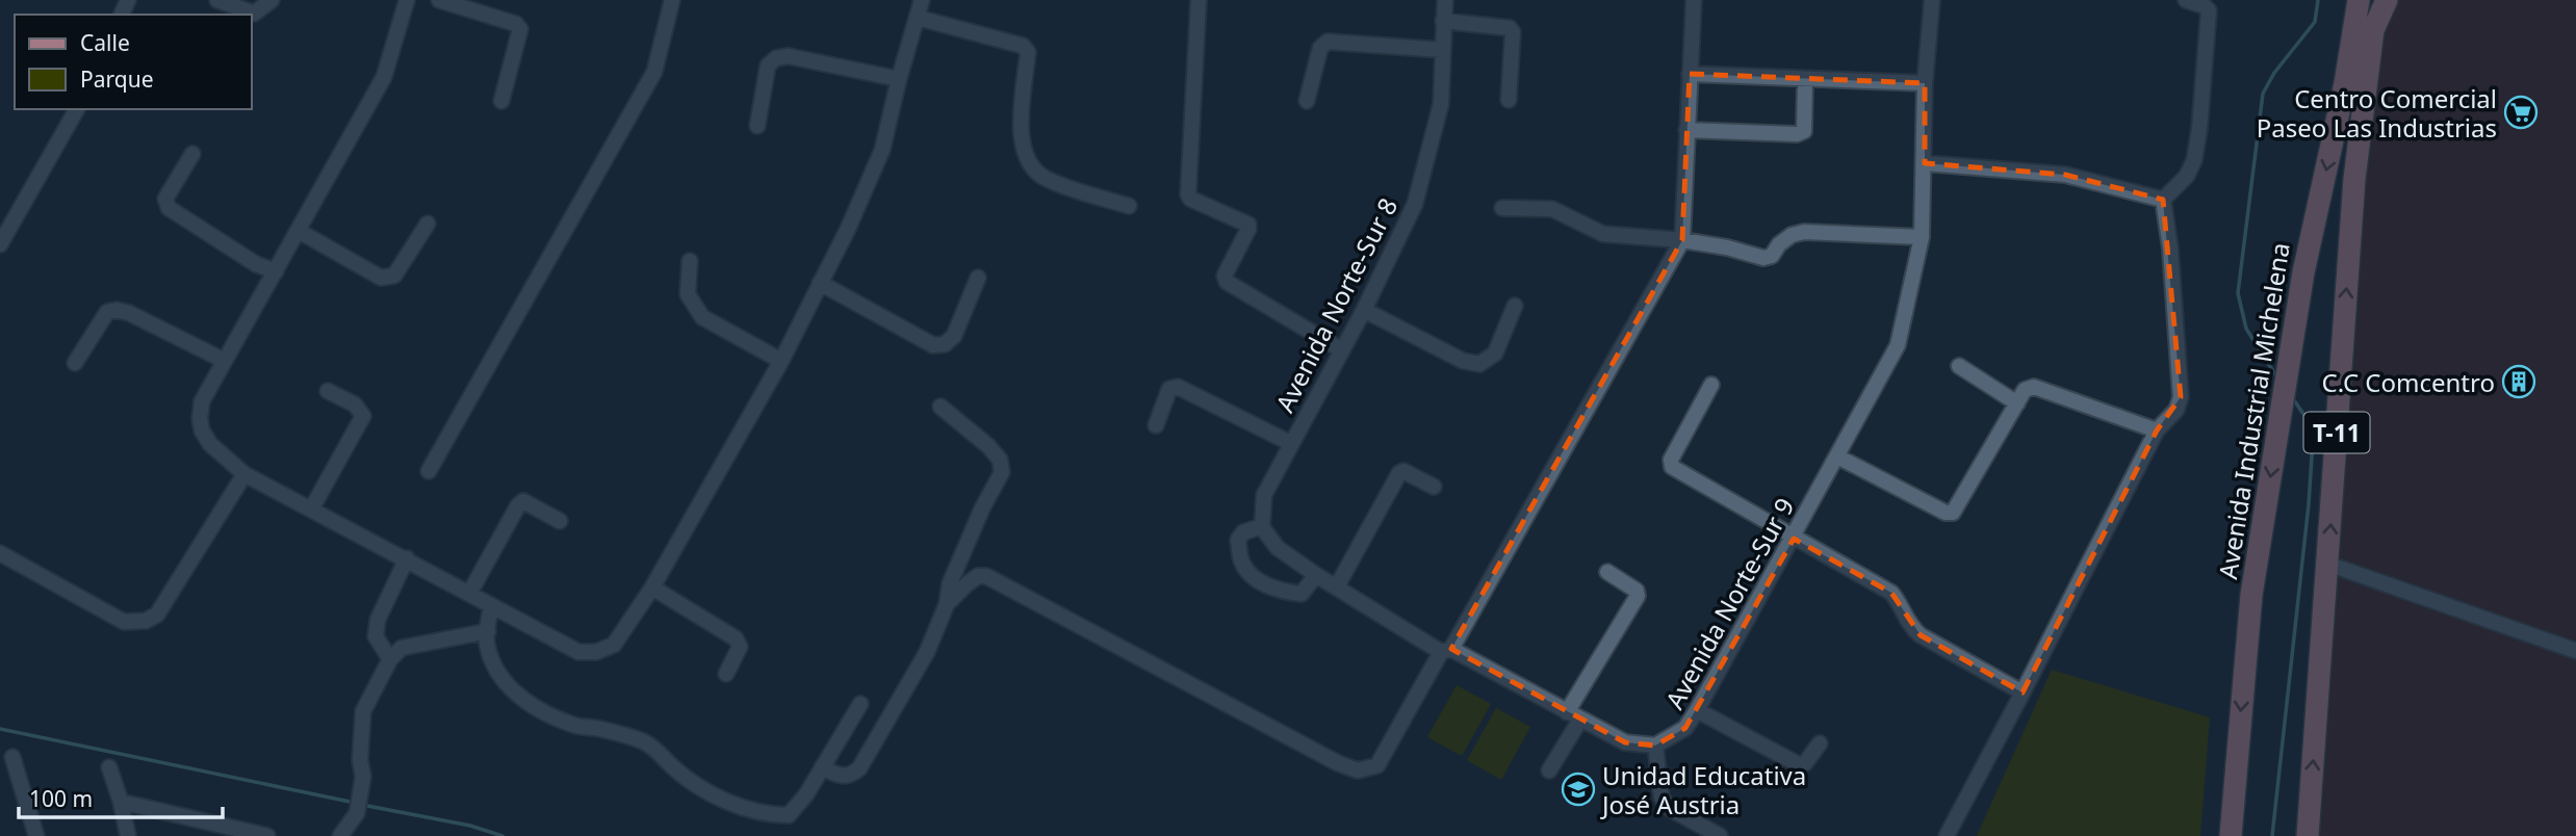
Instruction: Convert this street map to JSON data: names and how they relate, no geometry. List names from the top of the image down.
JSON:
{
  "streets": {
    "main road": ["Avenida Industrial Michelena", "T-11"],
    "street": ["Avenida Norte-Sur 8", "Avenida Norte-Sur 9"]
  },
  "crossings": [
    ["Avenida Industrial Michelena", "T-11"]
  ],
  "places": {
    "supermarket": ["Centro Comercial Paseo Las Industrias"],
    "building": ["C.C Comcentro"],
    "school or university": ["Unidad Educativa José Austria"]
  },
  "legend": ["Calle", "Parque"],
  "scale_bar": "100 m"
}
